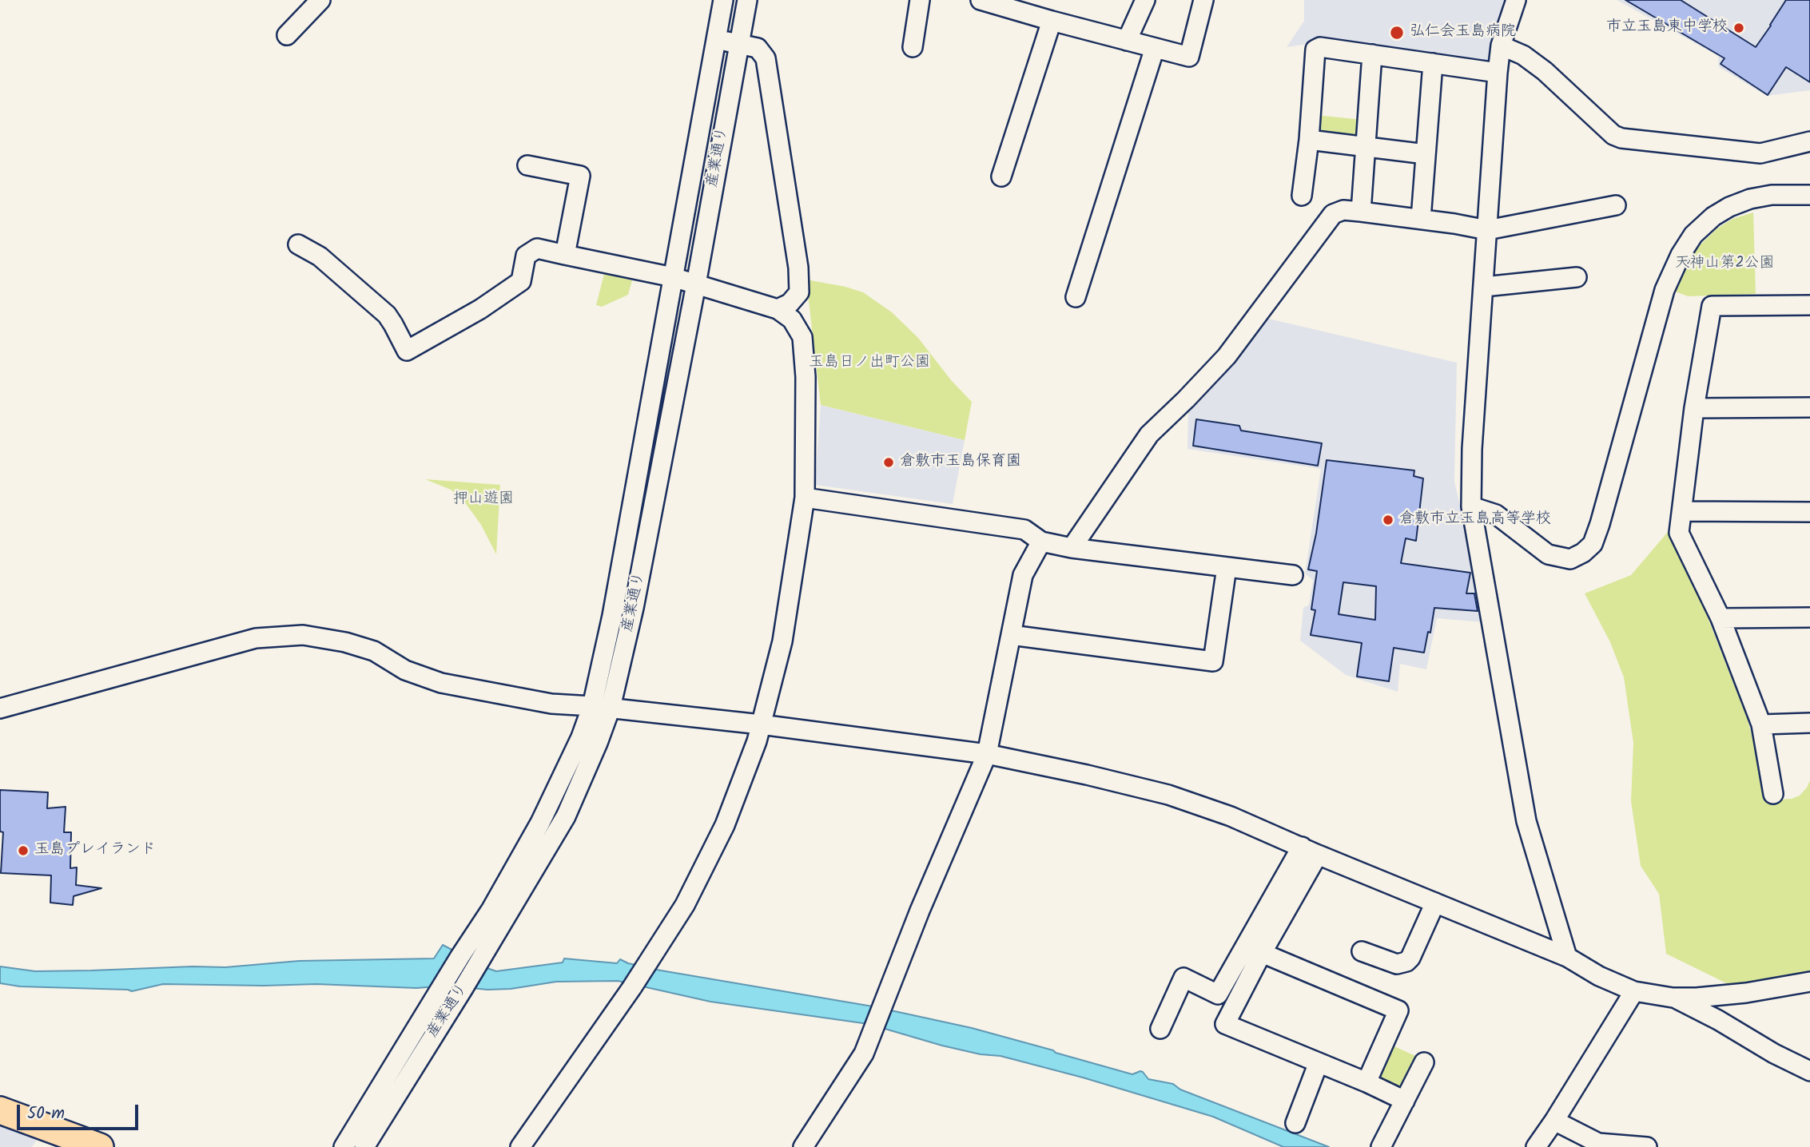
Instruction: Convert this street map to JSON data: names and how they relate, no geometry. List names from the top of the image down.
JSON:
{
  "streets": {
    "street": ["産業通り"]
  },
  "parks": ["天神山第2公園", "玉島日ノ出町公園", "押山遊園"],
  "places": [
    "市立玉島東中学校",
    "弘仁会玉島病院",
    "倉敷市玉島保育園",
    "倉敷市立玉島高等学校",
    "玉島プレイランド"
  ],
  "scale_bar": "50 m"
}
